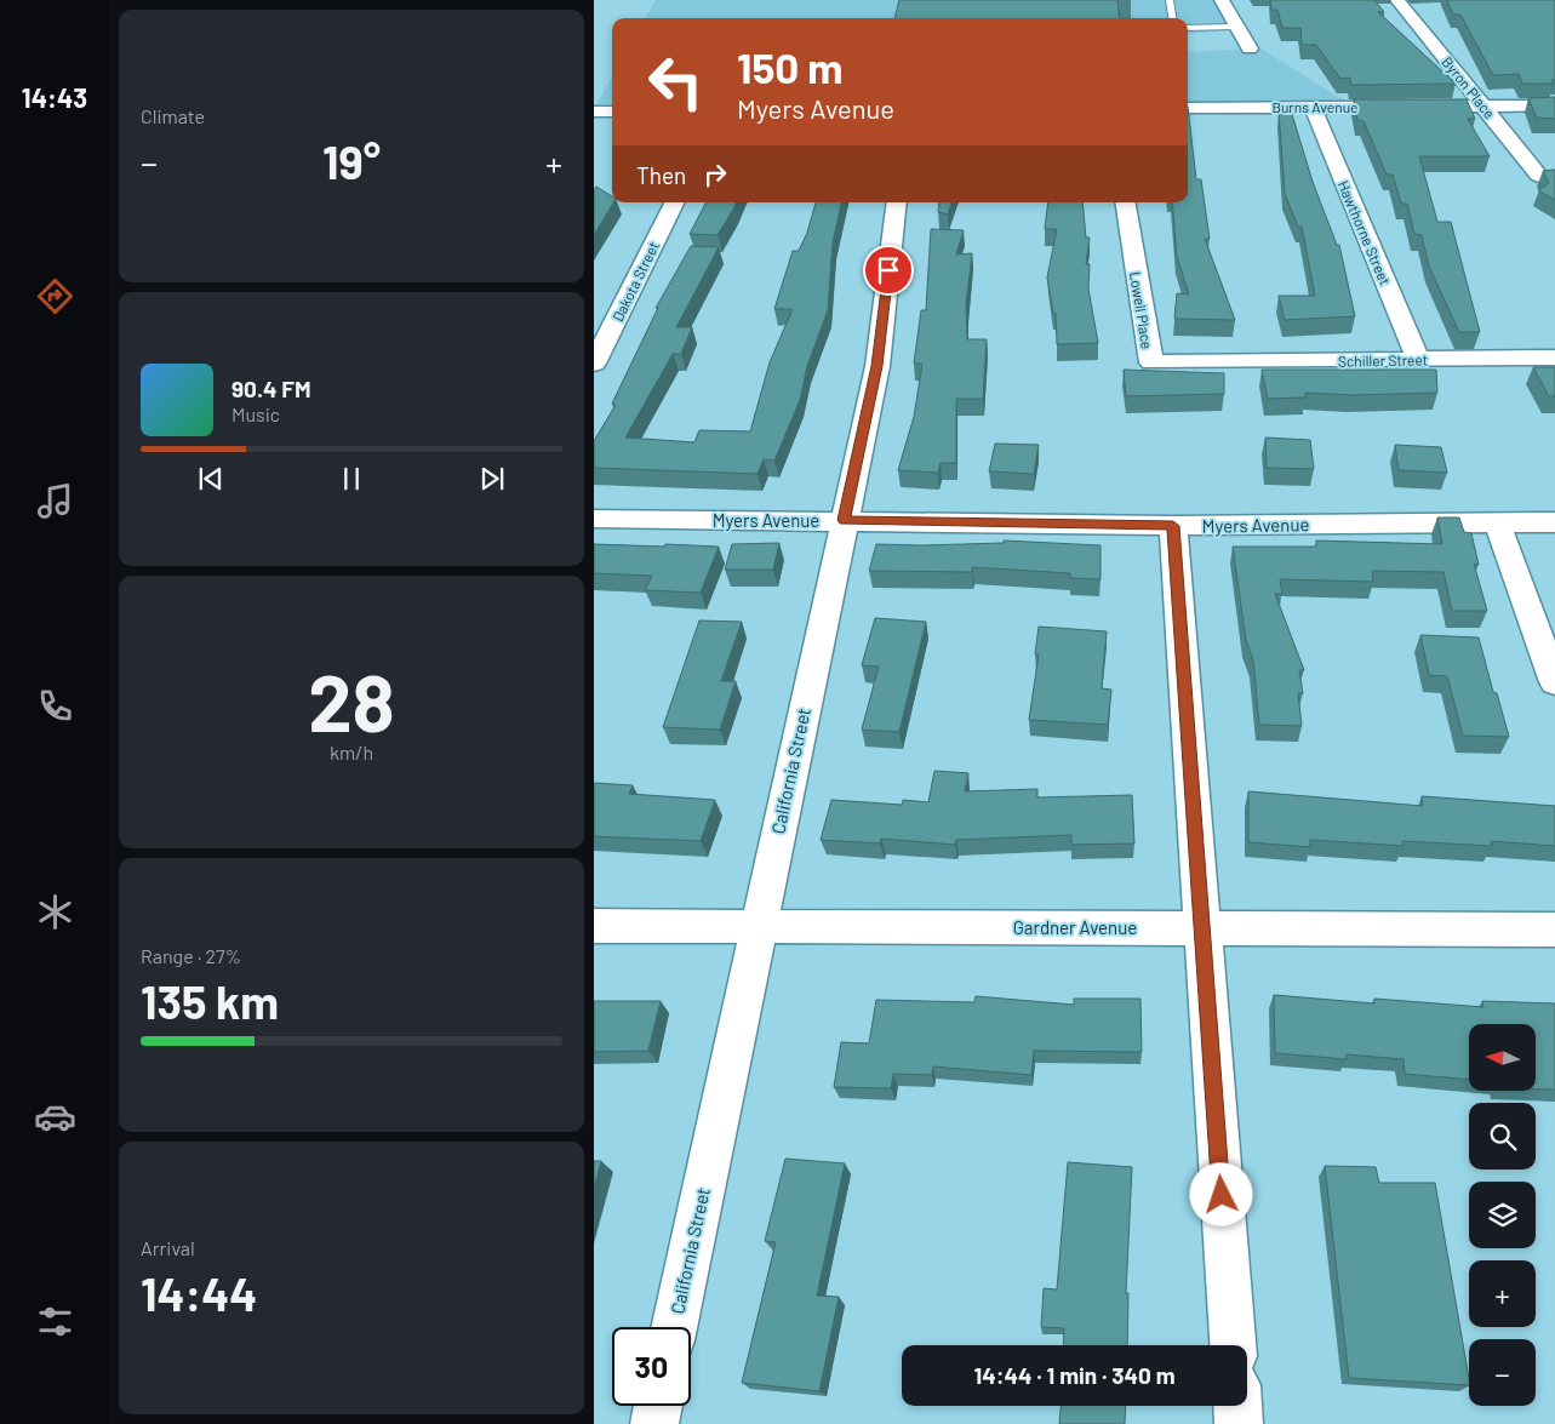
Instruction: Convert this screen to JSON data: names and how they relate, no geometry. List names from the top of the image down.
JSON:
{
  "streets": {
    "street": [
      "Byron Place",
      "Burns Avenue",
      "Hawthorne Street",
      "Dakota Street",
      "Lowell Place",
      "Schiller Street",
      "Myers Avenue",
      "California Street",
      "Gardner Avenue"
    ]
  },
  "crossings": [
    ["Byron Place", "Burns Avenue"],
    ["Burns Avenue", "Hawthorne Street"],
    ["Hawthorne Street", "Schiller Street"],
    ["Lowell Place", "Schiller Street"],
    ["Myers Avenue", "California Street"],
    ["California Street", "Gardner Avenue"]
  ],
  "north": "left",
  "page": {
    "tabs": "14:43",
    "tile": [
      "Climate",
      ["28", "km/h"],
      ["Range · 27%", "135 km"],
      ["Arrival", "14:44"]
    ],
    "turn": ["150 m", "Myers Avenue"],
    "heat": ["−", "19°", "+"],
    "then": "Then",
    "song": ["90.4 FM", "Music"],
    "map_buttons": ["+", "−"],
    "limit": "30",
    "trip": "14:44 · 1 min · 340 m"
  }
}
